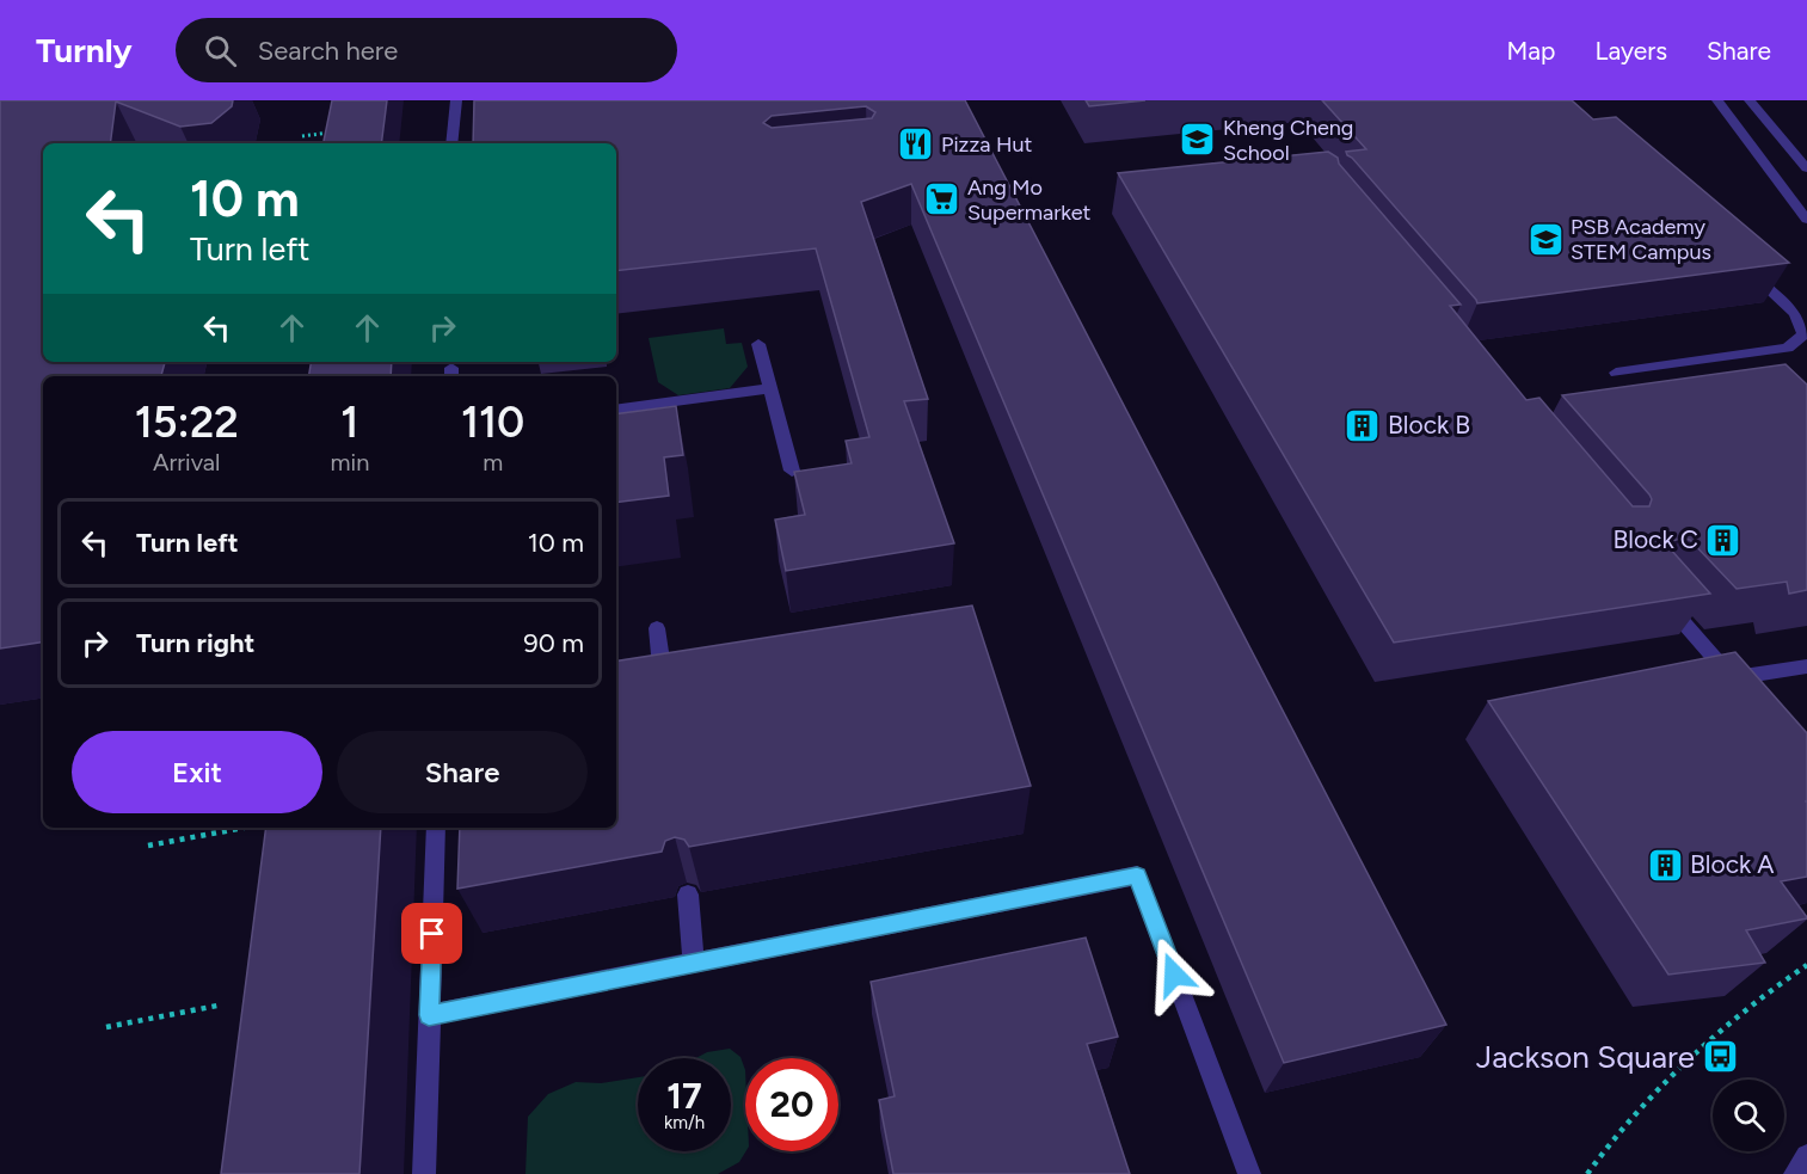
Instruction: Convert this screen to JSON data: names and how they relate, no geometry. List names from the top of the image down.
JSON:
{
  "places": {
    "school or university": ["Kheng Cheng School", "PSB Academy STEM Campus"],
    "restaurant": ["Pizza Hut"],
    "supermarket": ["Ang Mo Supermarket"],
    "building": ["Block B", "Block C", "Block A"],
    "bus stop": ["Jackson Square"]
  },
  "page": {
    "header": "Turnly",
    "search": "Search here",
    "nav": ["Map", "Layers", "Share"],
    "turn": ["10 m", "Turn left"],
    "eta": [
      "15:22",
      "Arrival",
      "1",
      "min",
      "110",
      "m"
    ],
    "list": [
      {
        "name": "Turn left",
        "value": "10 m"
      },
      {
        "name": "Turn right",
        "value": "90 m"
      }
    ],
    "buttons": ["Exit", "Share"],
    "speed": "17 km/h",
    "limit": "20"
  }
}
